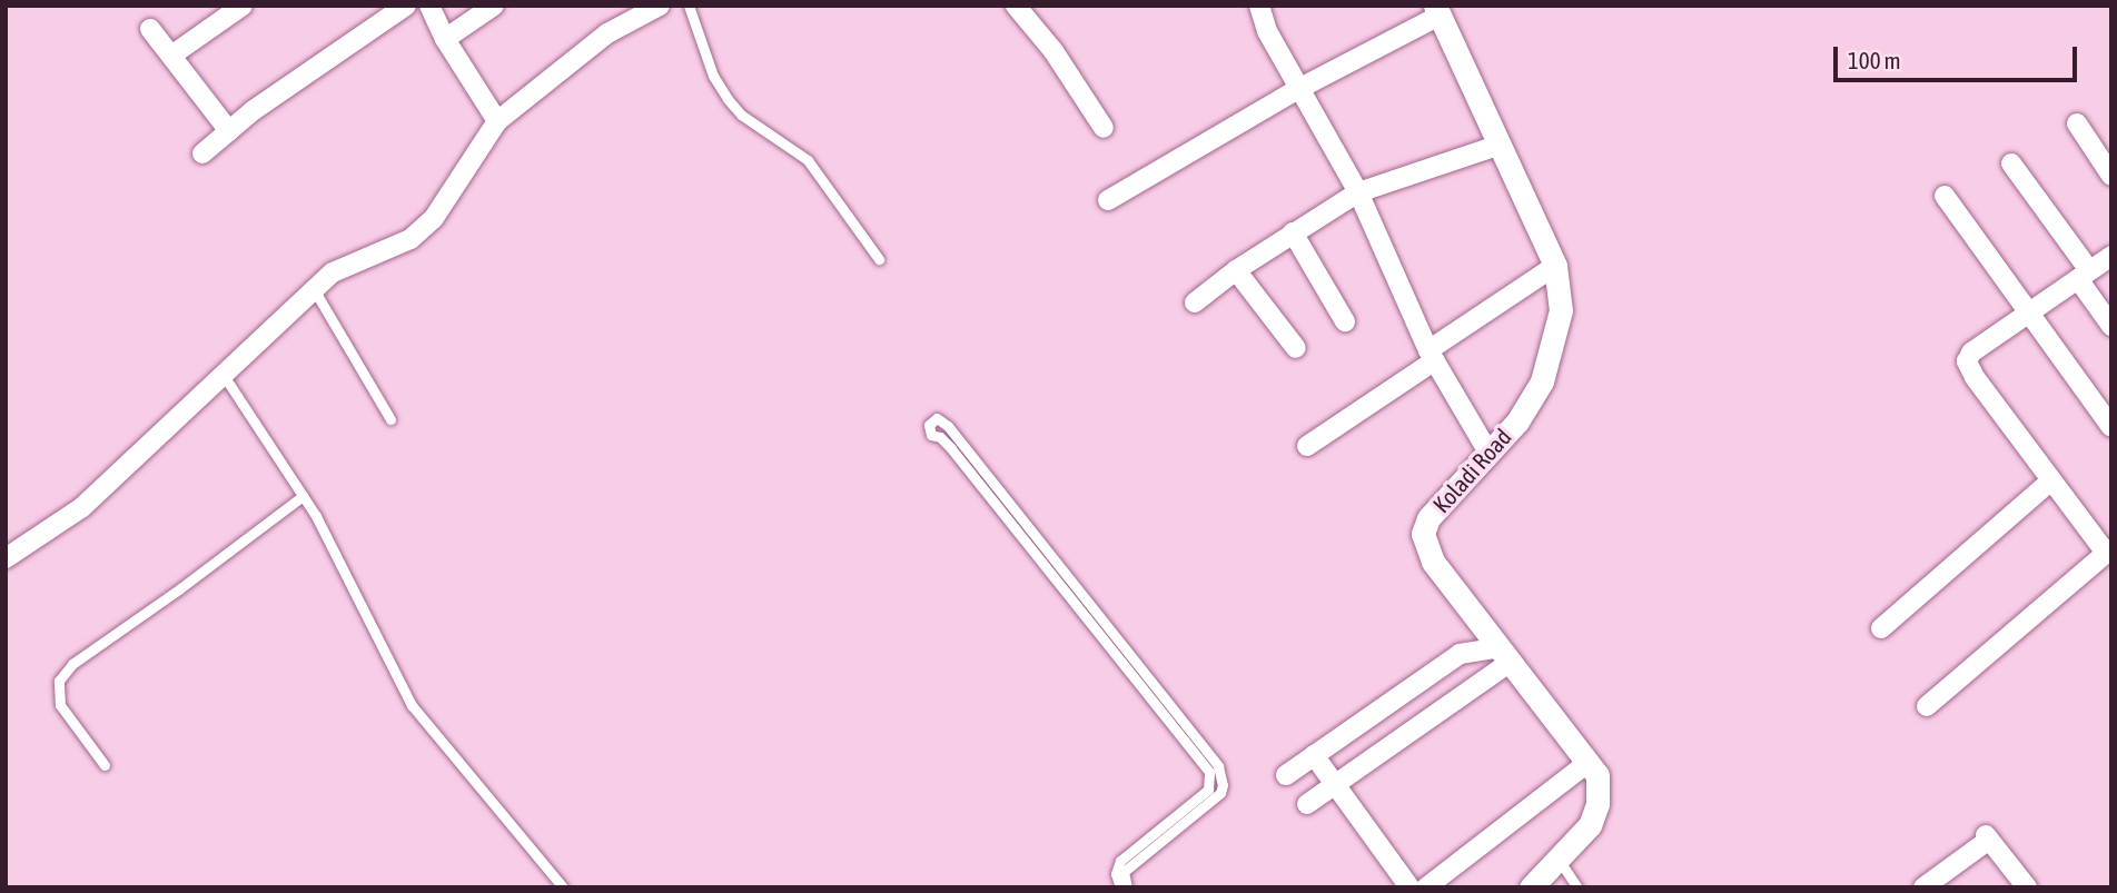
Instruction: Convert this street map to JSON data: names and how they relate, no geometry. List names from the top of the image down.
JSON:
{
  "streets": {
    "street": ["Koladi Road"]
  },
  "scale_bar": "100 m"
}
